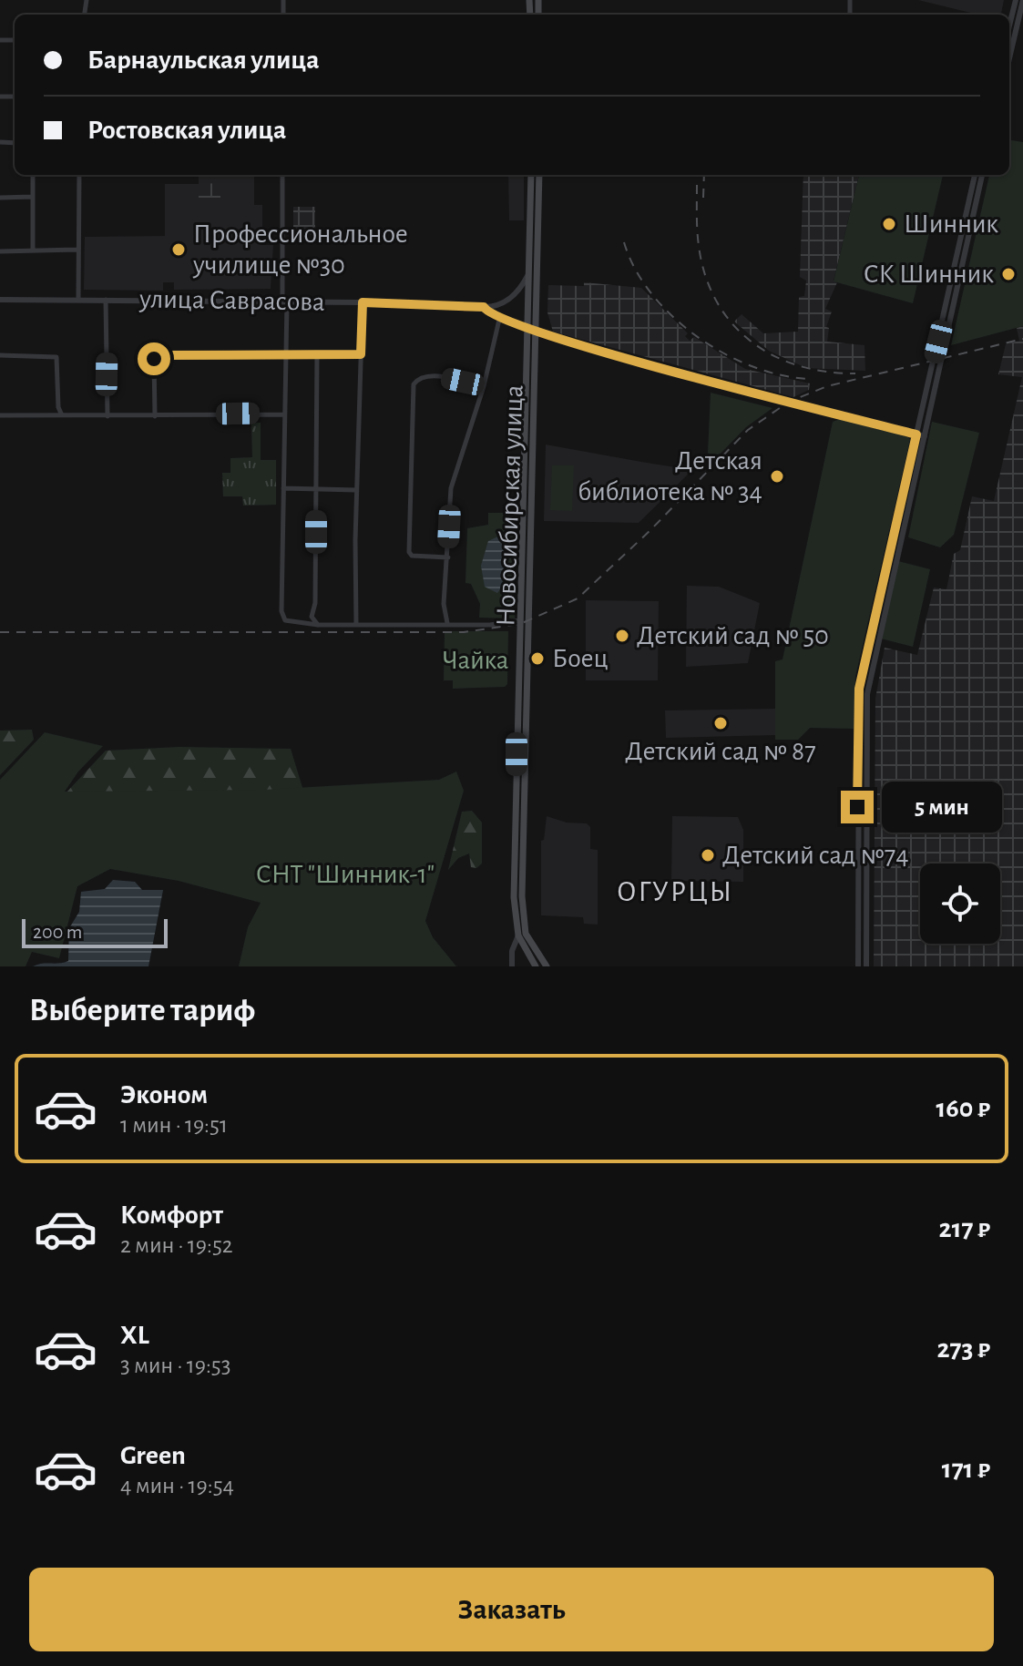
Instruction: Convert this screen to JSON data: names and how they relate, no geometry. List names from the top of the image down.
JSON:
{
  "streets": {
    "main road": ["Новосибирская улица"],
    "street": ["улица Саврасова"]
  },
  "districts": ["ОГУРЦЫ"],
  "parks": ["Чайка", "СНТ \"Шинник-1\""],
  "places": [
    "Шинник",
    "Профессиональное училище №30",
    "СК Шинник",
    "Детская библиотека № 34",
    "Детский сад № 50",
    "Боец",
    "Детский сад № 87",
    "Детский сад №74"
  ],
  "scale_bar": "200 m",
  "page": {
    "banner": ["Барнаульская улица", "Ростовская улица"],
    "bubble": "5 мин",
    "scale": "200 m",
    "heading": "Выберите тариф",
    "list": [
      {
        "name": "Эконом",
        "note": "1 мин · 19:51",
        "value": "160 ₽"
      },
      {
        "name": "Комфорт",
        "note": "2 мин · 19:52",
        "value": "217 ₽"
      },
      {
        "name": "XL",
        "note": "3 мин · 19:53",
        "value": "273 ₽"
      },
      {
        "name": "Green",
        "note": "4 мин · 19:54",
        "value": "171 ₽"
      }
    ],
    "buttons": "Заказать"
  }
}
